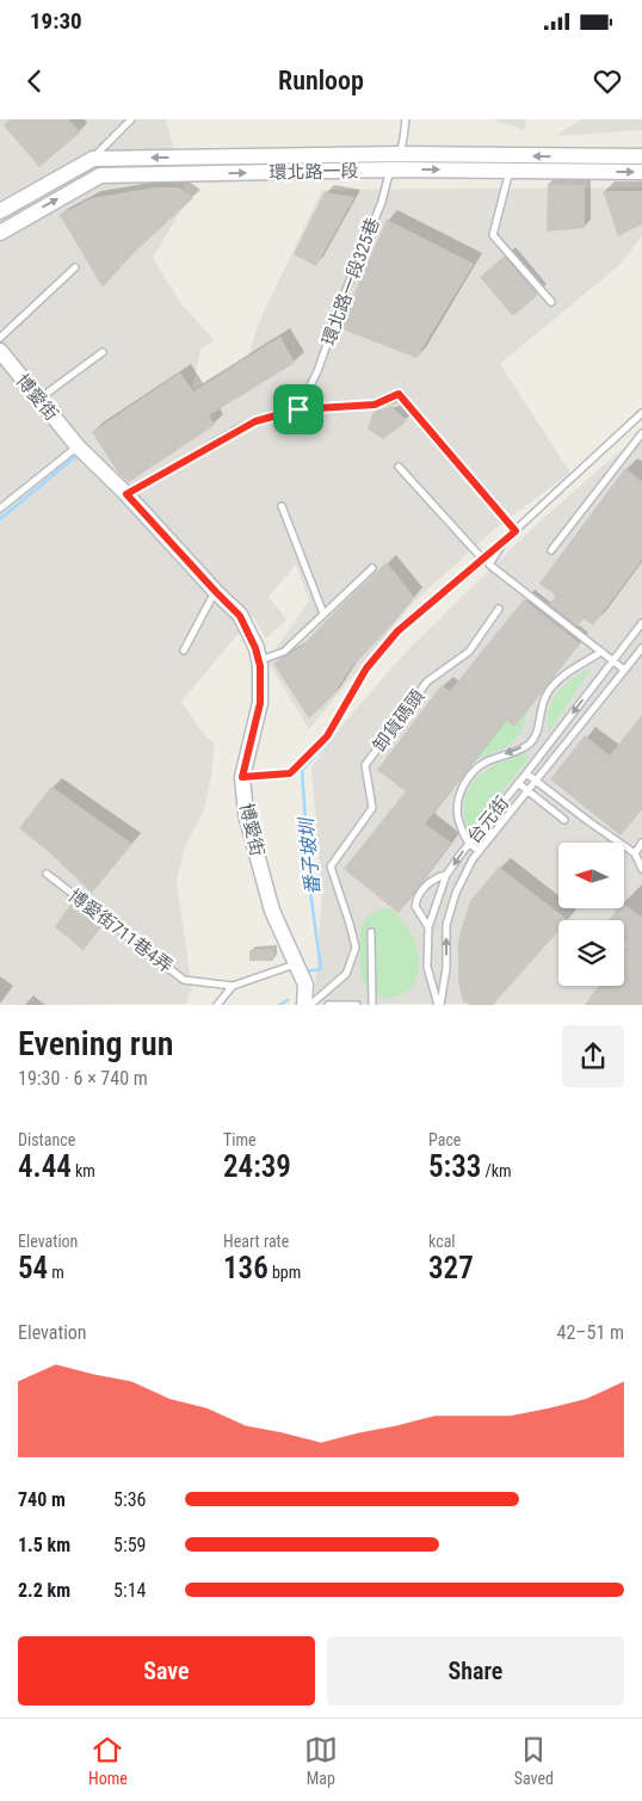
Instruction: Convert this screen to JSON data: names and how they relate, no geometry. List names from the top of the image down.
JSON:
{
  "streets": {
    "street": ["環北路一段", "博愛街"],
    "lane": [
      "環北路一段325巷",
      "卸貨碼頭",
      "台元街",
      "博愛街711巷4弄"
    ]
  },
  "crossings": [
    ["環北路一段", "環北路一段325巷"]
  ],
  "water": ["番子坡圳"],
  "north": "left",
  "page": {
    "status": "19:30",
    "header": "Runloop",
    "heading": ["Evening run", "19:30 · 6 × 740 m"],
    "stats": [
      ["Distance", "4.44 km"],
      ["Time", "24:39"],
      ["Pace", "5:33 /km"],
      ["Elevation", "54 m"],
      ["Heart rate", "136 bpm"],
      ["kcal", "327"]
    ],
    "chart": ["Elevation", "42–51 m"],
    "list": [
      {
        "name": "740 m",
        "note": "5:36"
      },
      {
        "name": "1.5 km",
        "note": "5:59"
      },
      {
        "name": "2.2 km",
        "note": "5:14"
      }
    ],
    "buttons": ["Save", "Share"],
    "tabs": ["Home", "Map", "Saved"]
  }
}
